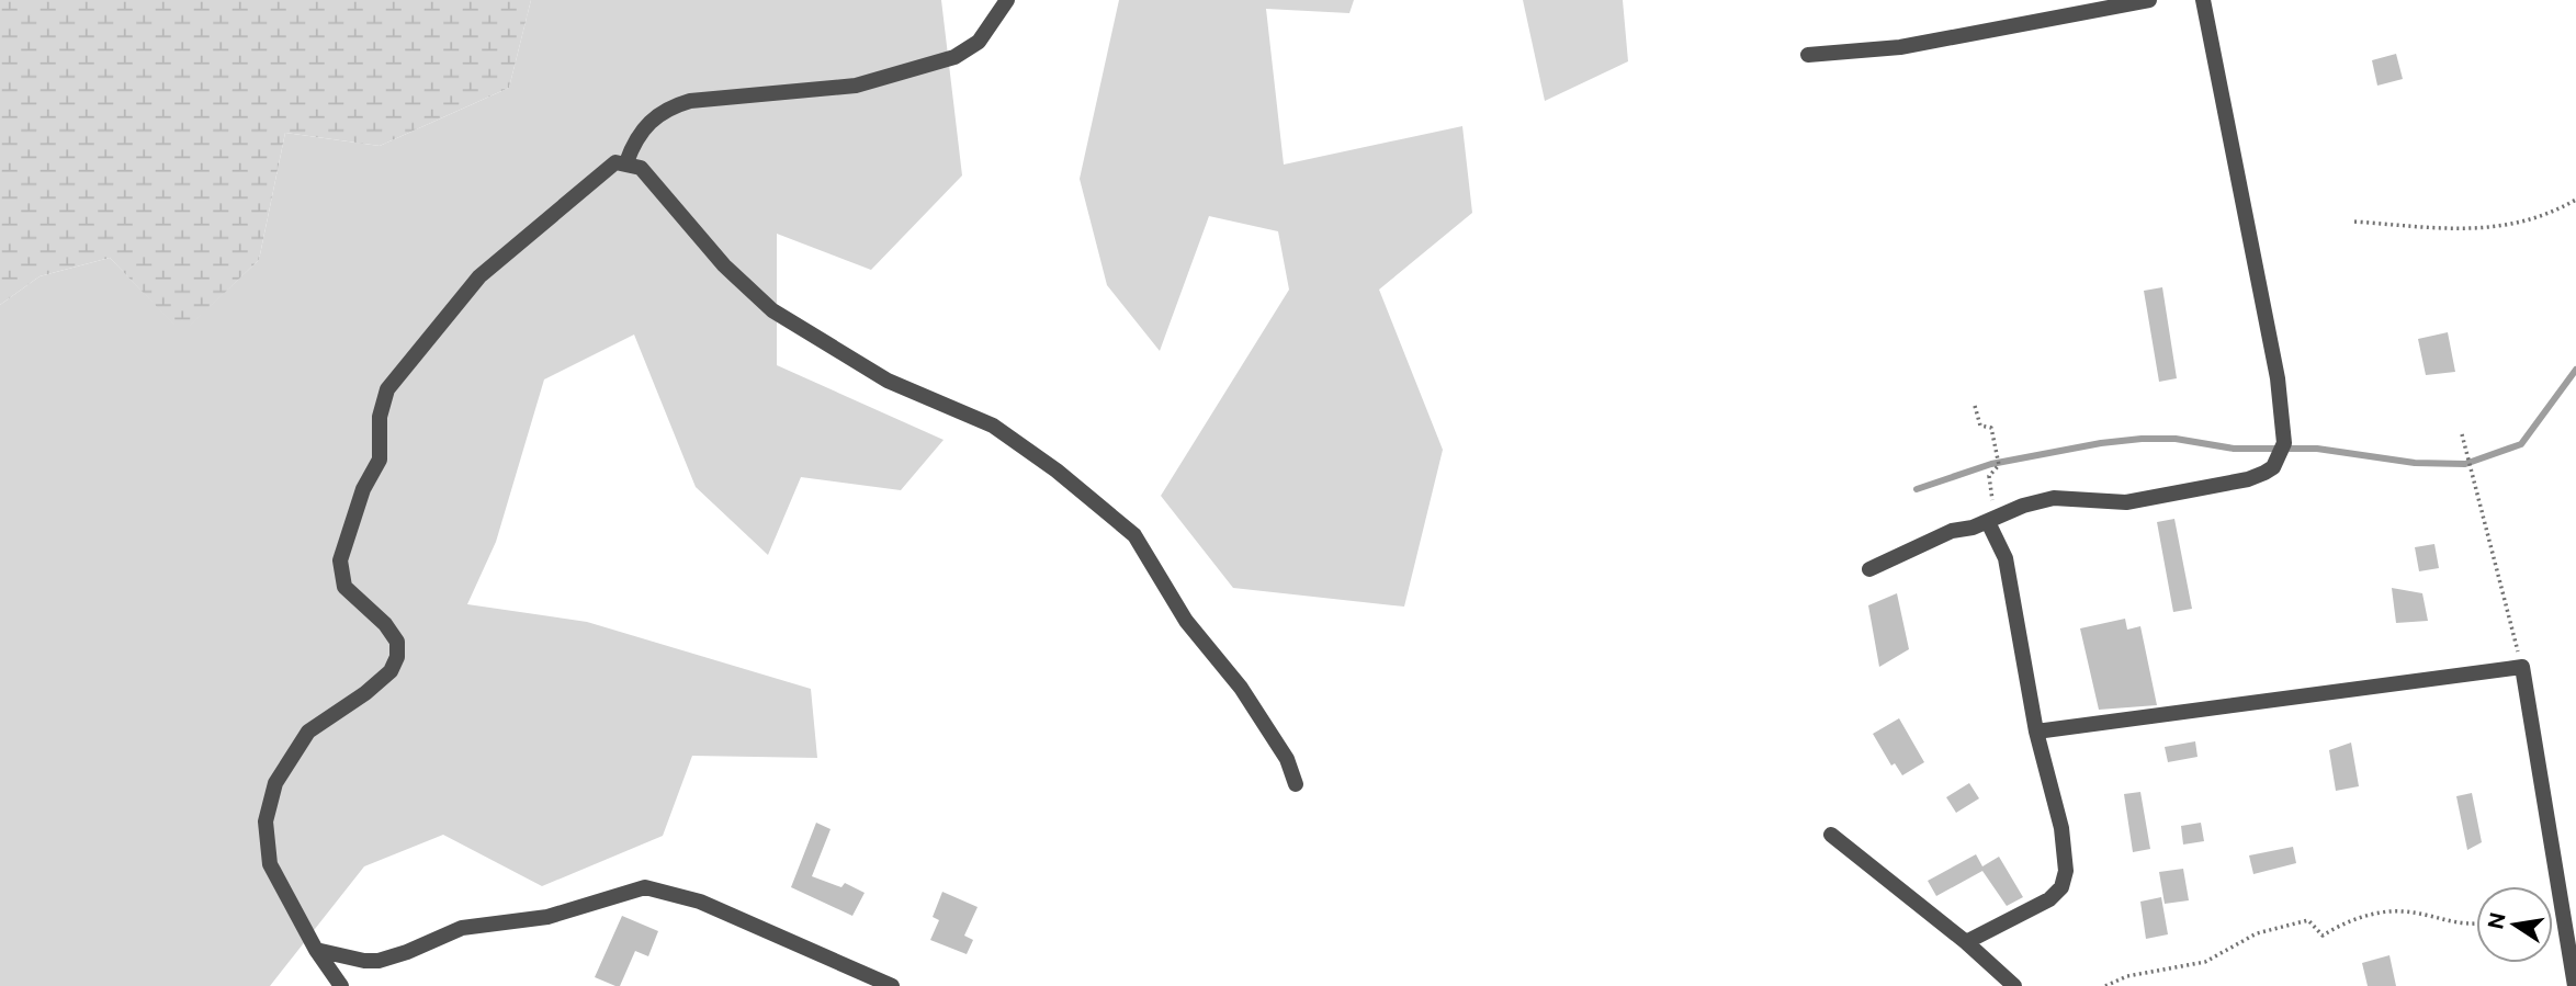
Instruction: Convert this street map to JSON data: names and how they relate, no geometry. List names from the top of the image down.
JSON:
{
  "north": "left"
}
